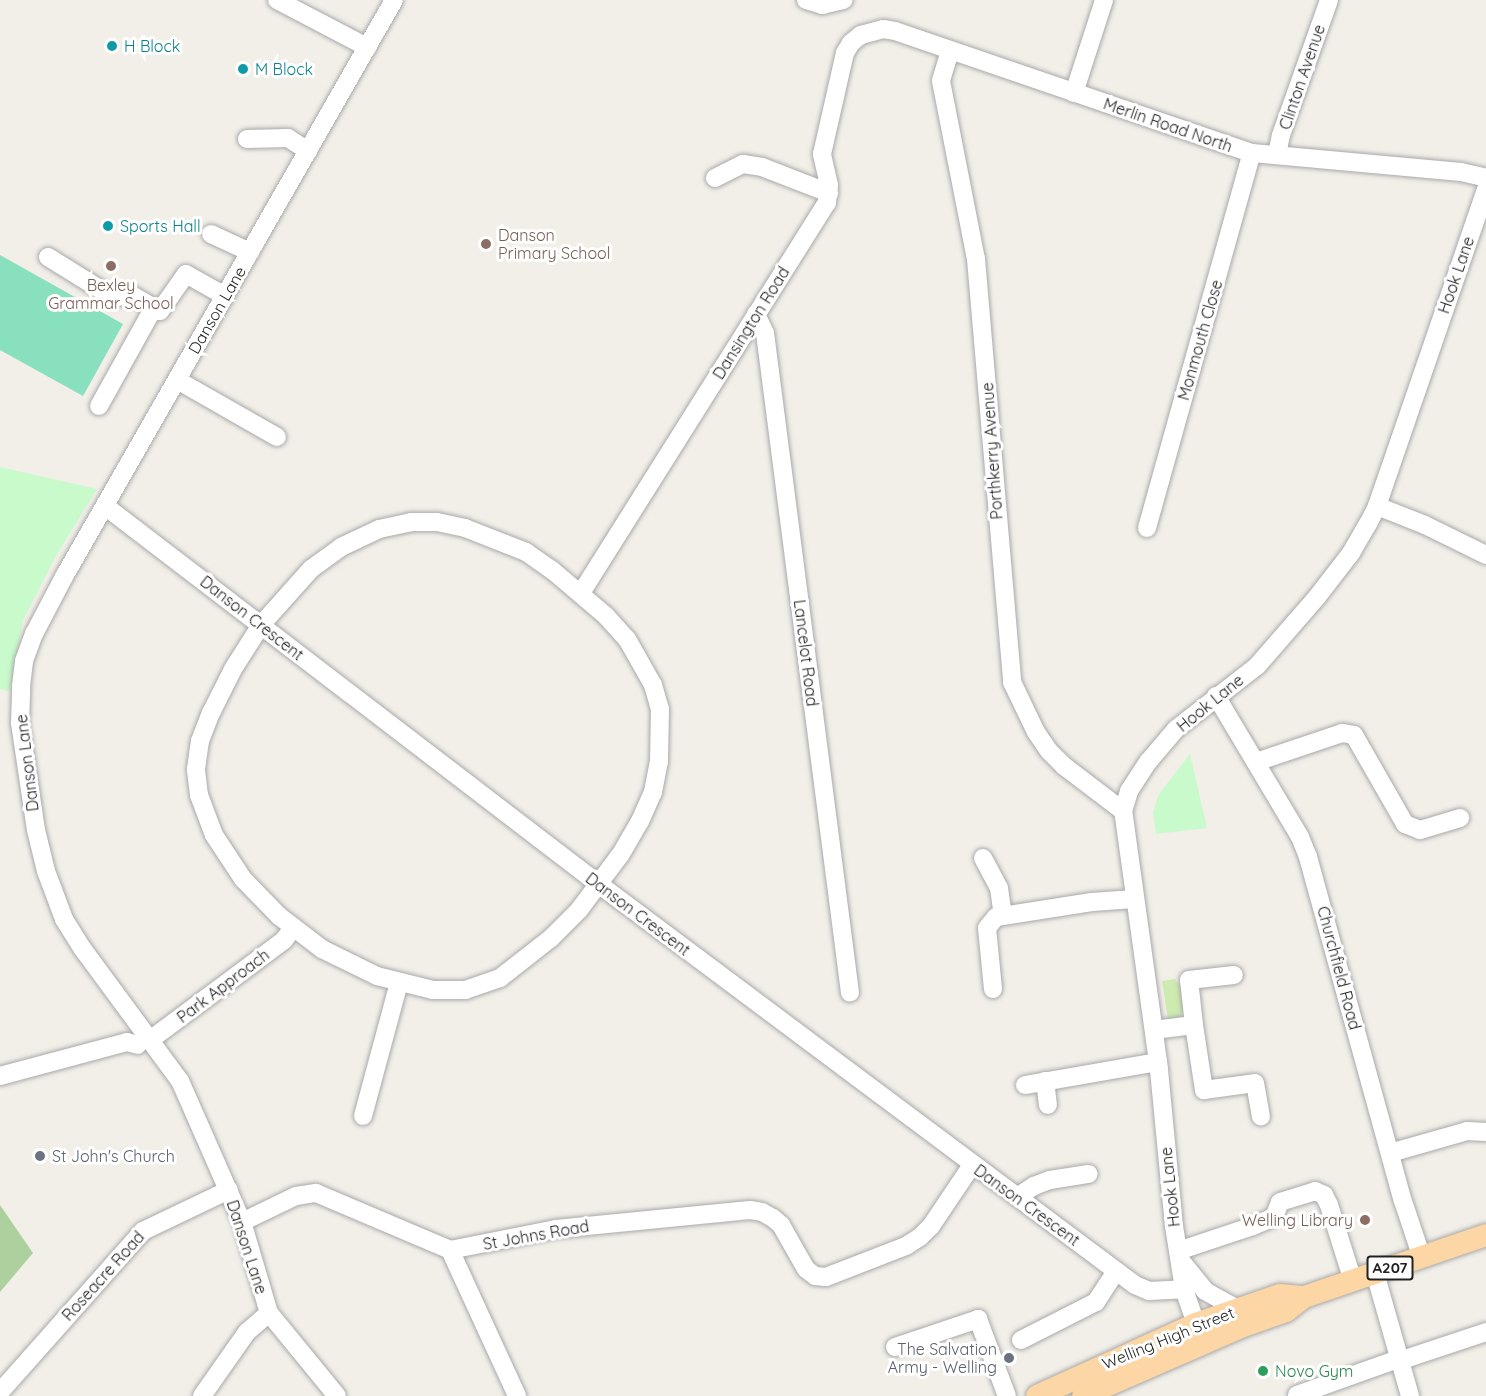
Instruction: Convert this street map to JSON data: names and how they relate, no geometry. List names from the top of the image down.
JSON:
{
  "streets": {
    "main road": ["A207", "Welling High Street"],
    "street": [
      "Clinton Avenue",
      "Merlin Road North",
      "Hook Lane",
      "Danson Lane",
      "Dansington Road",
      "Monmouth Close",
      "Porthkerry Avenue",
      "Danson Crescent",
      "Lancelot Road",
      "Churchfield Road",
      "Park Approach",
      "St Johns Road",
      "Roseacre Road"
    ]
  },
  "crossings": [
    ["Clinton Avenue", "Merlin Road North"],
    ["Merlin Road North", "Dansington Road"],
    ["Merlin Road North", "Monmouth Close"],
    ["Merlin Road North", "Porthkerry Avenue"],
    ["Hook Lane", "Porthkerry Avenue"],
    ["Hook Lane", "Danson Crescent"],
    ["Hook Lane", "Churchfield Road"],
    ["Hook Lane", "Welling High Street"],
    ["Danson Lane", "Danson Crescent"],
    ["Danson Lane", "Park Approach"],
    ["Danson Lane", "Roseacre Road"],
    ["Dansington Road", "Lancelot Road"],
    ["Danson Crescent", "St Johns Road"],
    ["Churchfield Road", "A207"],
    ["A207", "Welling High Street"]
  ],
  "places": [
    "H Block",
    "M Block",
    "Sports Hall",
    "Danson Primary School",
    "Bexley Grammar School",
    "St John's Church",
    "Welling Library",
    "The Salvation Army - Welling",
    "Novo Gym"
  ]
}
